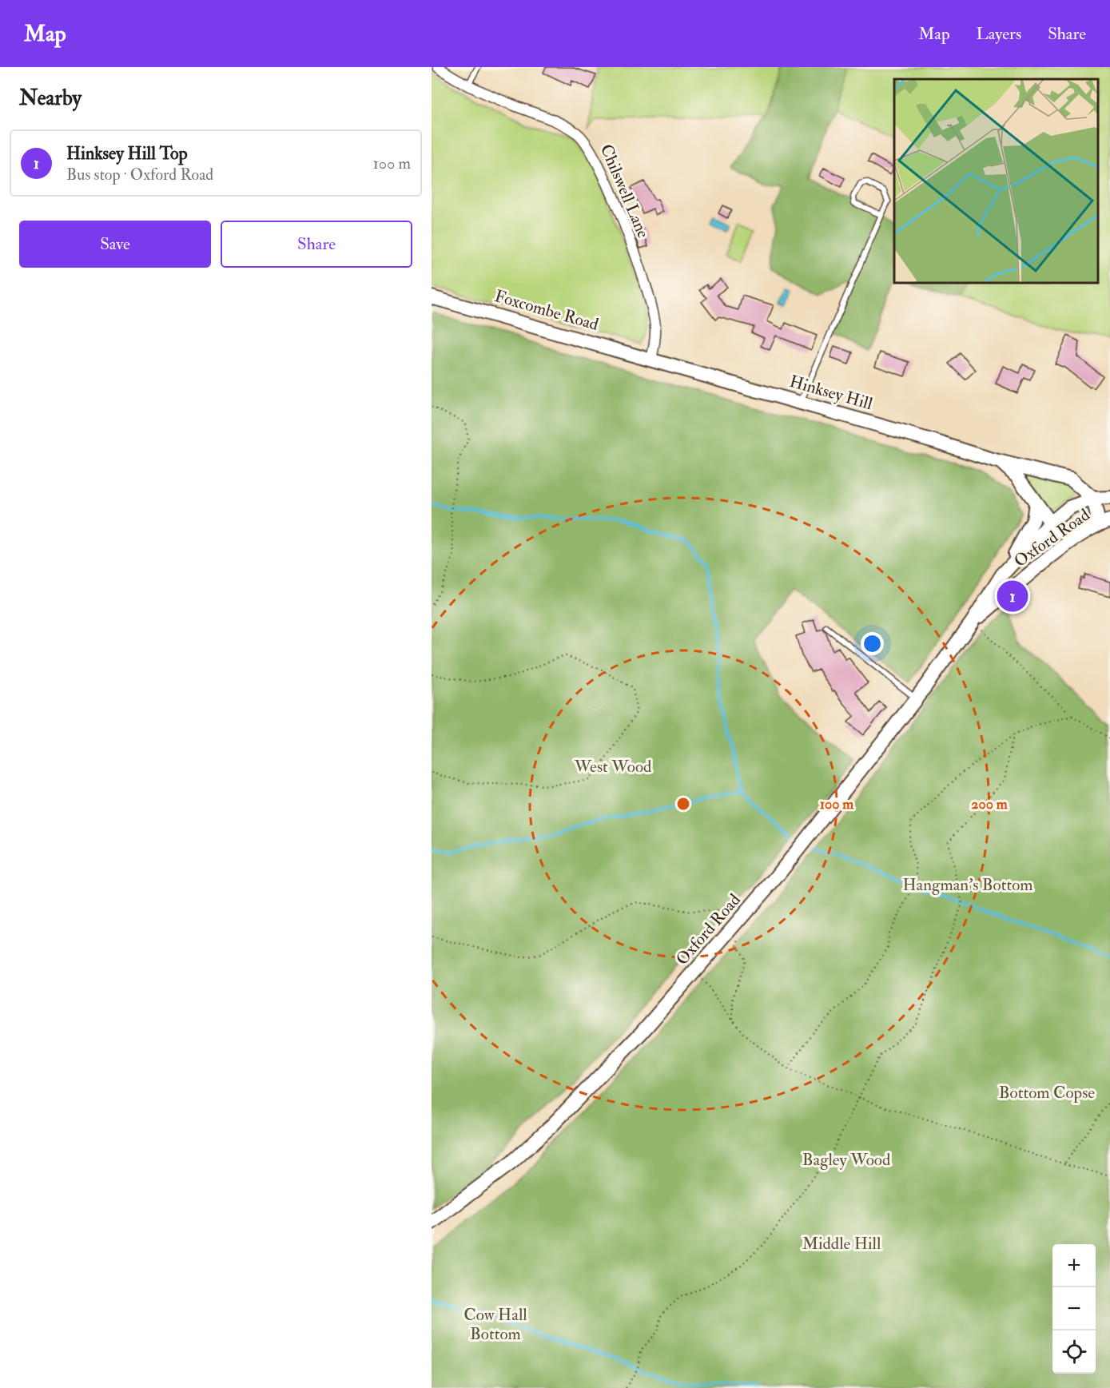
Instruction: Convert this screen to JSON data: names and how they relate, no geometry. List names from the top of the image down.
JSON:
{
  "streets": {
    "street": [
      "Chilswell Lane",
      "Foxcombe Road",
      "Hinksey Hill",
      "Oxford Road"
    ]
  },
  "crossings": [
    ["Chilswell Lane", "Foxcombe Road"],
    ["Chilswell Lane", "Hinksey Hill"],
    ["Foxcombe Road", "Hinksey Hill"],
    ["Hinksey Hill", "Oxford Road"]
  ],
  "parks": [
    "West Wood",
    "Hangman's Bottom",
    "Bottom Copse",
    "Bagley Wood",
    "Middle Hill",
    "Cow Hall Bottom"
  ],
  "page": {
    "header": "Map",
    "nav": ["Map", "Layers", "Share"],
    "heading": "Nearby",
    "list": [
      {
        "mark": "1",
        "name": "Hinksey Hill Top",
        "note": "Bus stop · Oxford Road",
        "value": "100 m"
      }
    ],
    "buttons": ["Save", "Share"],
    "pins": "1",
    "map_buttons": ["+", "−"]
  },
  "rings": ["100 m", "200 m"]
}
